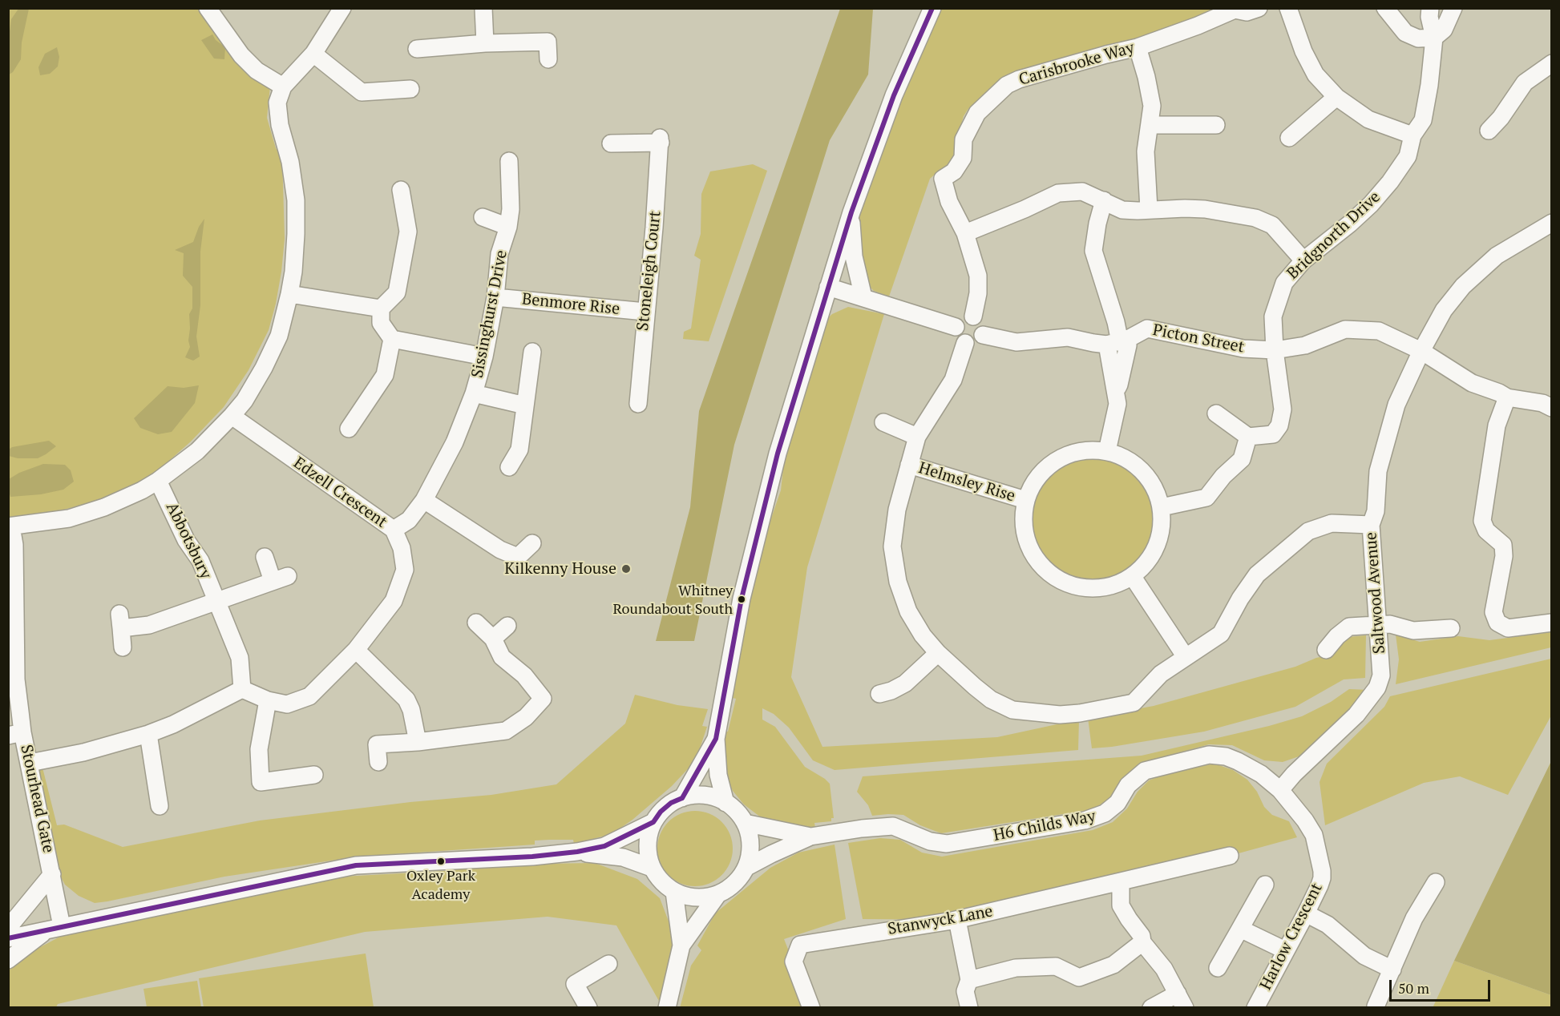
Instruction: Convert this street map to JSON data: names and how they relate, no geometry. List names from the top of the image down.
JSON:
{
  "streets": {
    "street": [
      "Carisbrooke Way",
      "Bridgnorth Drive",
      "Stoneleigh Court",
      "Benmore Rise",
      "Sissinghurst Drive",
      "Picton Street",
      "Helmsley Rise",
      "Edzell Crescent",
      "Abbotsbury",
      "Saltwood Avenue",
      "Stourhead Gate",
      "H6 Childs Way",
      "Stanwyck Lane",
      "Harlow Crescent"
    ]
  },
  "crossings": [
    ["Bridgnorth Drive", "Picton Street"],
    ["Stoneleigh Court", "Benmore Rise"],
    ["Benmore Rise", "Sissinghurst Drive"],
    ["Sissinghurst Drive", "Edzell Crescent"],
    ["Picton Street", "Saltwood Avenue"],
    ["Edzell Crescent", "Abbotsbury"],
    ["Saltwood Avenue", "H6 Childs Way"],
    ["Saltwood Avenue", "Harlow Crescent"],
    ["H6 Childs Way", "Harlow Crescent"]
  ],
  "places": ["Kilkenny House", "Whitney Roundabout South", "Oxley Park Academy"],
  "scale_bar": "50 m"
}
